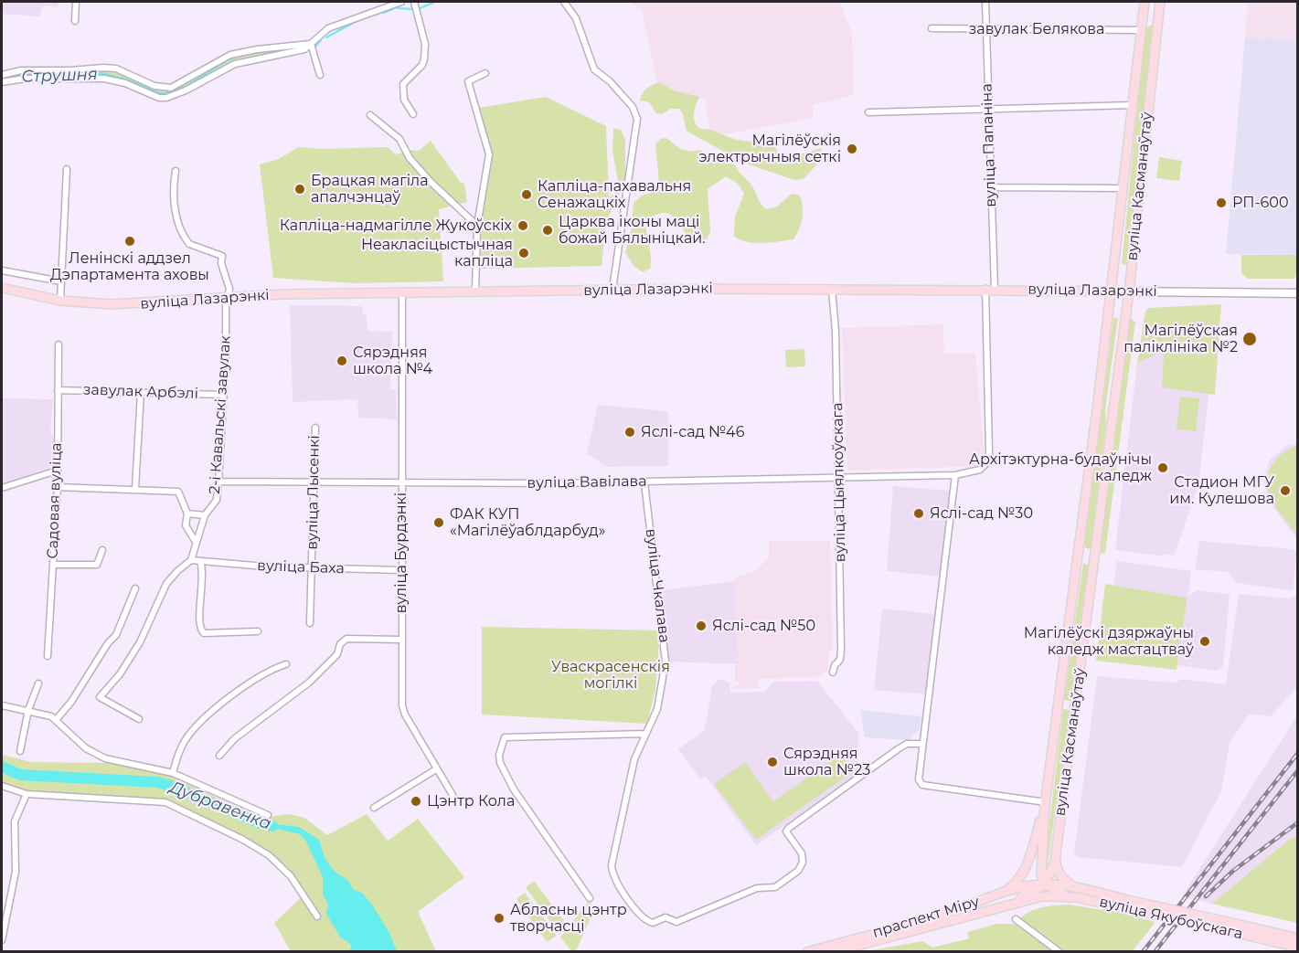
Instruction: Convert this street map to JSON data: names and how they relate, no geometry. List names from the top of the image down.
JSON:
{
  "streets": {
    "main road": [
      "вуліца Касманаўтаў",
      "вуліца Лазарэнкі",
      "праспект Міру",
      "вуліца Якубоўскага"
    ],
    "street": [
      "завулак Белякова",
      "вуліца Папаніна",
      "завулак Арбэлі",
      "2-і Кавальскі завулак",
      "вуліца Вавілава",
      "вуліца Цыялкоўскага",
      "вуліца Лысенкі",
      "Садовая вуліца",
      "вуліца Бурдэнкі",
      "вуліца Баха",
      "вуліца Чкалава"
    ]
  },
  "crossings": [
    ["завулак Белякова", "вуліца Папаніна"],
    ["завулак Белякова", "вуліца Касманаўтаў"],
    ["вуліца Папаніна", "вуліца Лазарэнкі"],
    ["вуліца Папаніна", "вуліца Вавілава"],
    ["вуліца Касманаўтаў", "вуліца Лазарэнкі"],
    ["вуліца Касманаўтаў", "праспект Міру"],
    ["вуліца Лазарэнкі", "2-і Кавальскі завулак"],
    ["вуліца Лазарэнкі", "вуліца Цыялкоўскага"],
    ["вуліца Лазарэнкі", "вуліца Бурдэнкі"],
    ["завулак Арбэлі", "2-і Кавальскі завулак"],
    ["завулак Арбэлі", "Садовая вуліца"],
    ["2-і Кавальскі завулак", "вуліца Вавілава"],
    ["вуліца Вавілава", "вуліца Цыялкоўскага"],
    ["вуліца Вавілава", "вуліца Лысенкі"],
    ["вуліца Вавілава", "вуліца Бурдэнкі"],
    ["вуліца Вавілава", "вуліца Чкалава"],
    ["вуліца Лысенкі", "вуліца Баха"],
    ["вуліца Бурдэнкі", "вуліца Баха"],
    ["праспект Міру", "вуліца Якубоўскага"]
  ],
  "water": ["Струшня", "Дубравенка"],
  "parks": ["Уваскрасенскія могілкі"],
  "places": [
    "Магілёўскія электрычныя сеткі",
    "Брацкая магіла апалчэнцаў",
    "Капліца-пахавальня Сенажацкіх",
    "РП-600",
    "Капліца-надмагілле Жукоўскіх",
    "Царква іконы маці божай Бялыніцкай.",
    "Ленінскі аддзел Дэпартамента аховы",
    "Неакласіцыстычная капліца",
    "Магілёўская паліклініка №2",
    "Сярэдняя школа №4",
    "Яслі-сад №46",
    "Архітэктурна-будаўнічы каледж",
    "Стадион МГУ им. Кулешова",
    "Яслі-сад №30",
    "ФАК КУП «Магілёўаблдарбуд»",
    "Яслі-сад №50",
    "Магілёўскі дзяржаўны каледж мастацтваў",
    "Сярэдняя школа №23",
    "Цэнтр Кола",
    "Абласны цэнтр творчасці"
  ]
}
